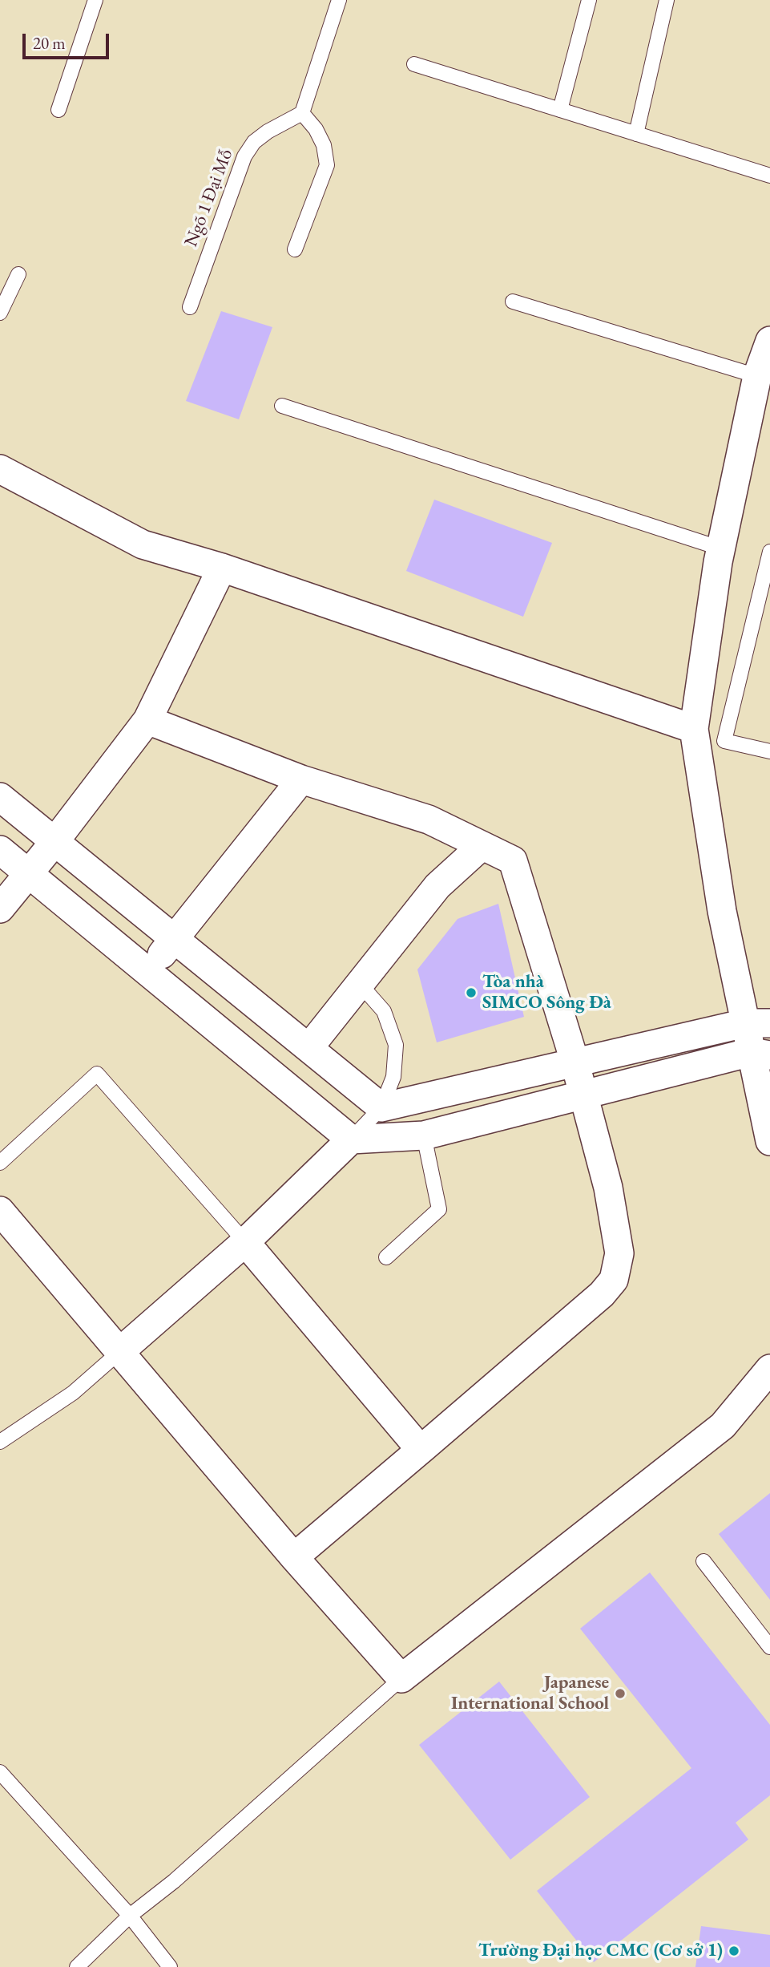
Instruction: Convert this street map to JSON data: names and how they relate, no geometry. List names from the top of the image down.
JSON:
{
  "streets": {
    "lane": ["Ngõ 1 Đại Mỗ"]
  },
  "places": ["Tòa nhà SIMCO Sông Đà", "Japanese International School", "Trường Đại học CMC (Cơ sở 1)"],
  "scale_bar": "20 m"
}
